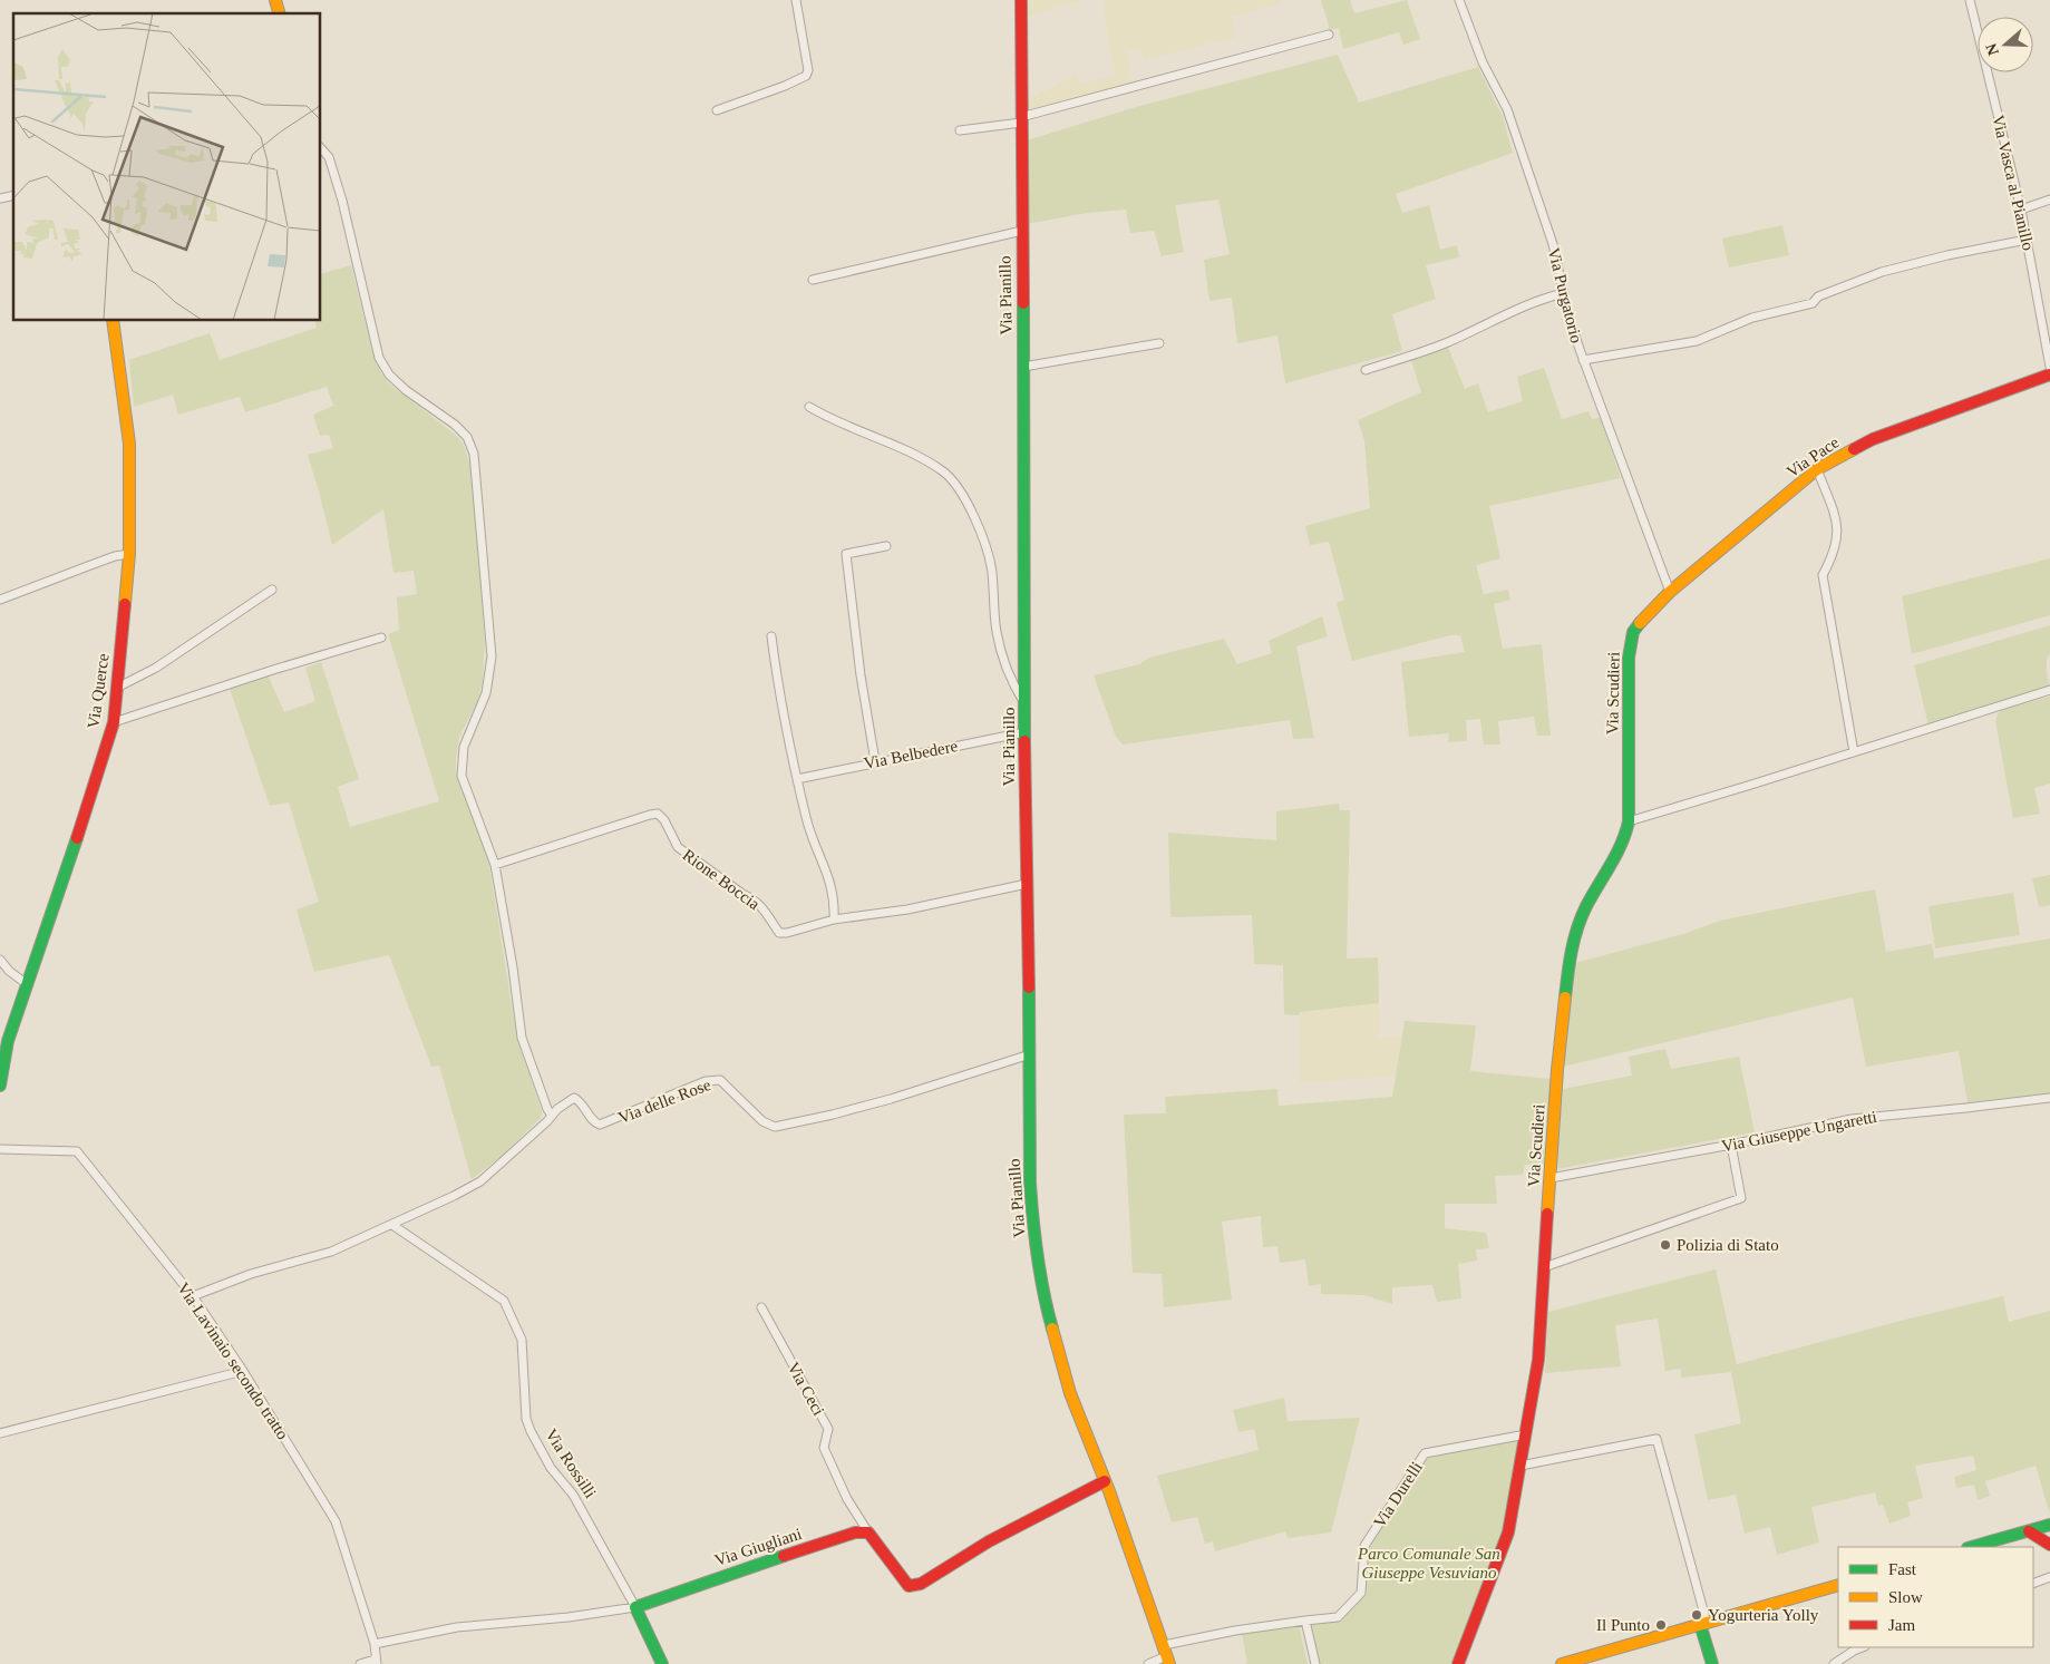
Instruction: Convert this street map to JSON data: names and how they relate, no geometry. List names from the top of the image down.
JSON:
{
  "streets": {
    "street": [
      "Via Vasca al Pianillo",
      "Via Pianillo",
      "Via Purgatorio",
      "Via Pace",
      "Via Querce",
      "Via Scudieri",
      "Via Belbedere",
      "Rione Boccia",
      "Via delle Rose",
      "Via Giuseppe Ungaretti",
      "Via Lavinaio secondo tratto",
      "Via Ceci",
      "Via Rossilli",
      "Via Durelli",
      "Via Giugliani"
    ]
  },
  "crossings": [
    ["Via Pianillo", "Via Belbedere"],
    ["Via Pianillo", "Rione Boccia"],
    ["Via Pianillo", "Via delle Rose"],
    ["Via Pianillo", "Via Durelli"],
    ["Via Purgatorio", "Via Pace"],
    ["Via Pace", "Via Scudieri"],
    ["Via Scudieri", "Via Giuseppe Ungaretti"],
    ["Via Scudieri", "Via Durelli"],
    ["Via delle Rose", "Via Lavinaio secondo tratto"],
    ["Via delle Rose", "Via Rossilli"],
    ["Via Lavinaio secondo tratto", "Via Giugliani"],
    ["Via Ceci", "Via Giugliani"],
    ["Via Rossilli", "Via Giugliani"]
  ],
  "parks": ["Parco Comunale San Giuseppe Vesuviano"],
  "places": ["Polizia di Stato", "Yogurteria Yolly", "Il Punto"],
  "legend": ["Fast", "Slow", "Jam"],
  "north": "left"
}
